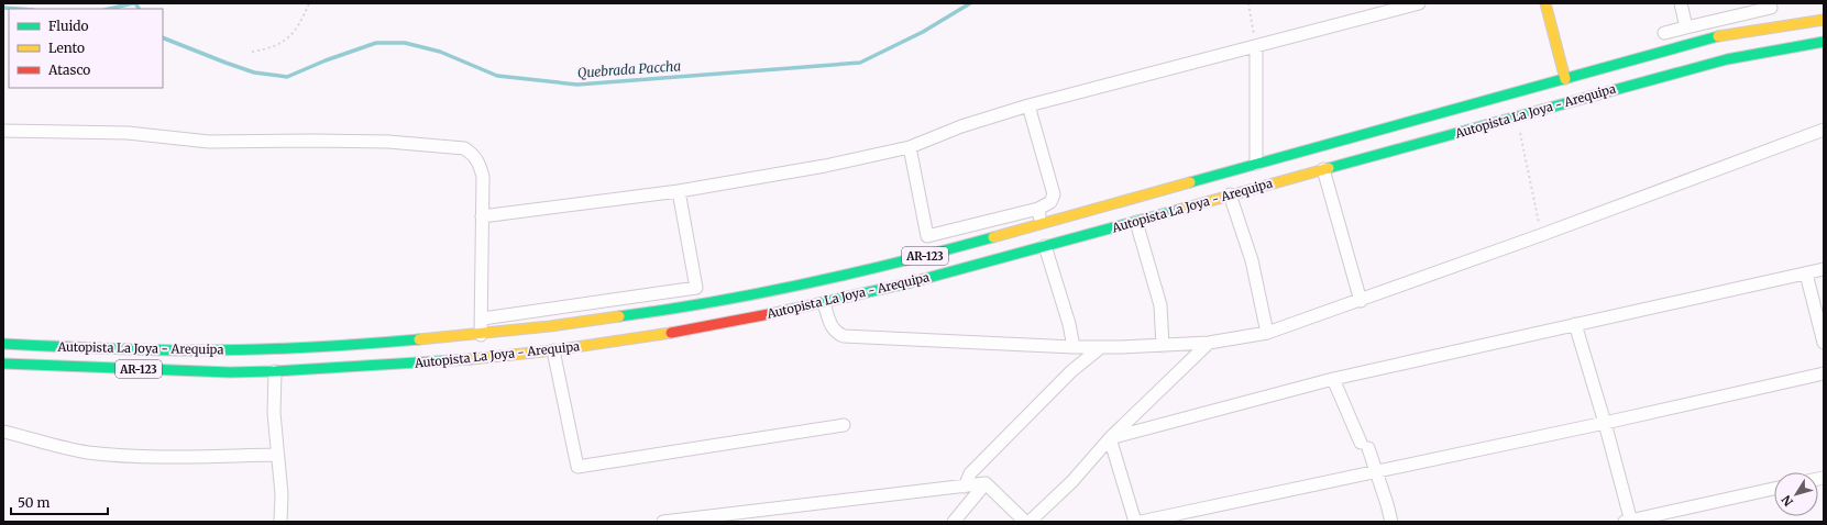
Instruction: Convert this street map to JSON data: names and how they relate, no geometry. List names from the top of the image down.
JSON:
{
  "streets": {
    "main road": ["Autopista La Joya - Arequipa", "AR-123"]
  },
  "water": ["Quebrada Paccha"],
  "legend": ["Fluido", "Lento", "Atasco"],
  "scale_bar": "50 m",
  "north": "bottom left"
}
